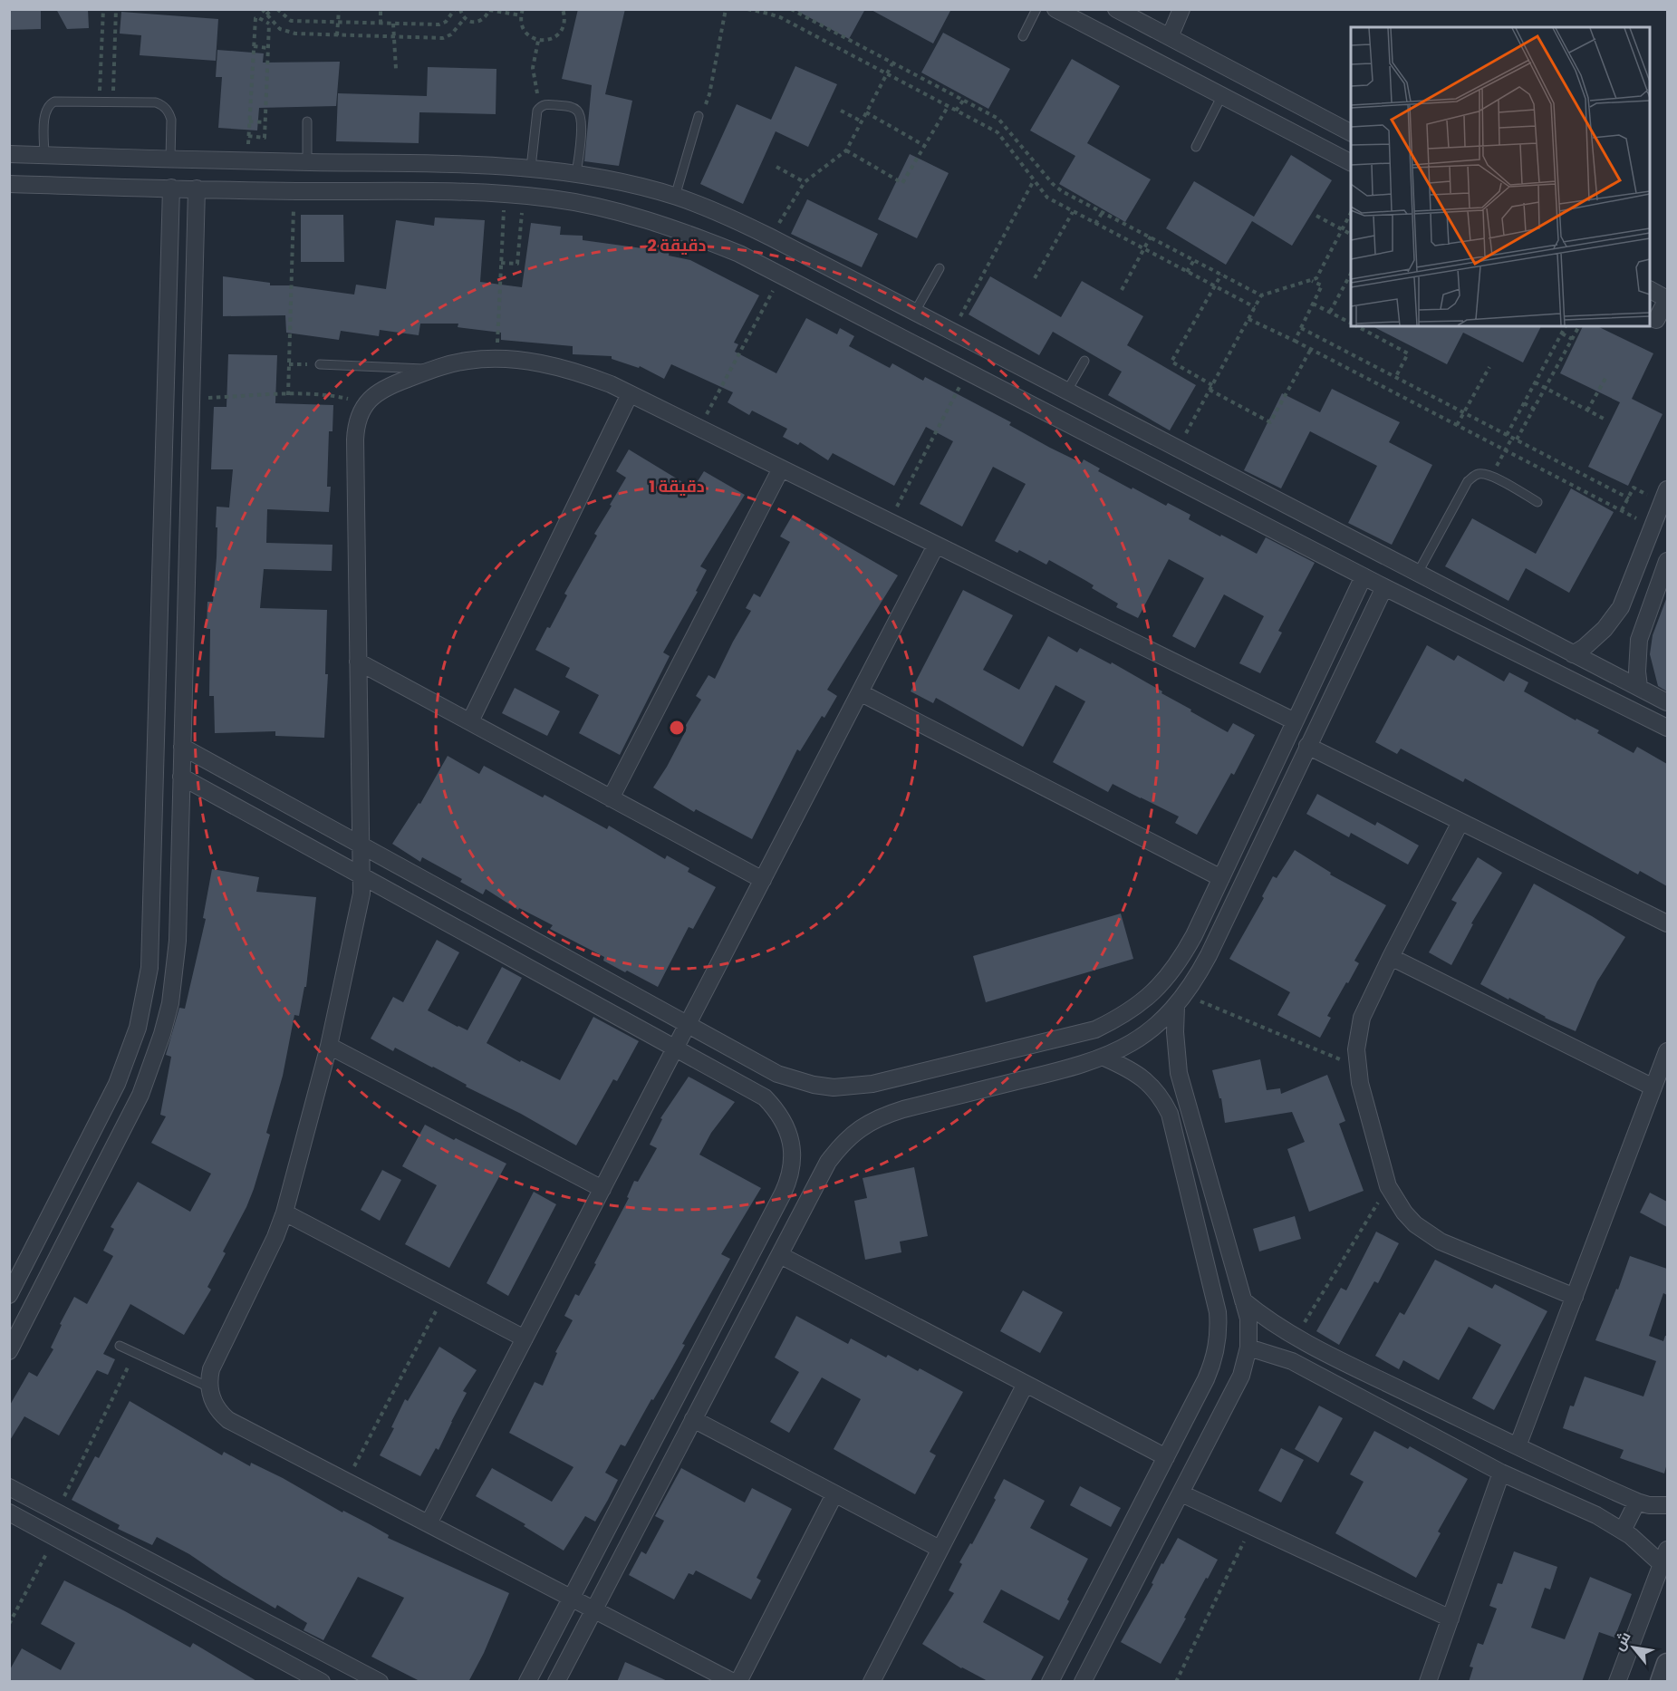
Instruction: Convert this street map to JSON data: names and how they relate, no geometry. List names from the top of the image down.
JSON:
{
  "north": "top left",
  "rings": ["2 دقيقة", "1 دقيقة"]
}
